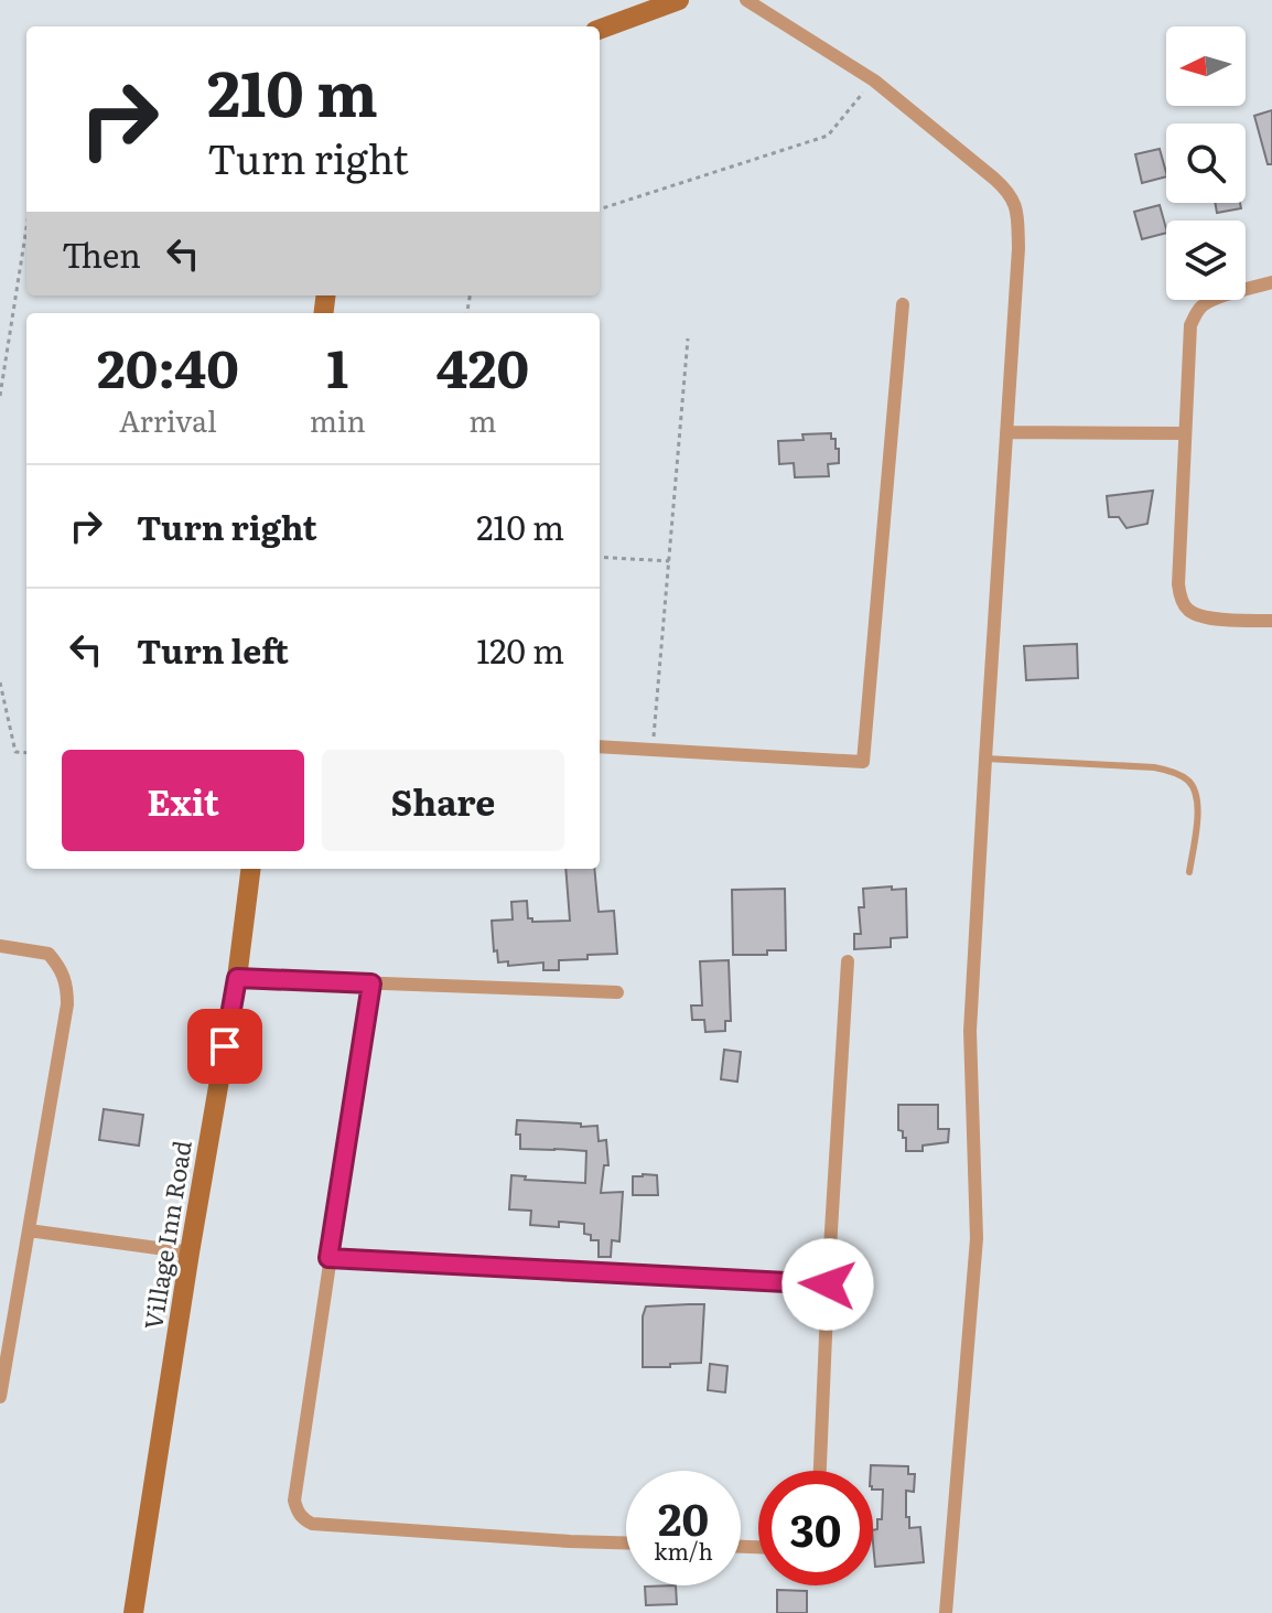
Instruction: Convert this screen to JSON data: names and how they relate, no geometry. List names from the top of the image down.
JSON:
{
  "streets": {
    "street": ["Village Inn Road"]
  },
  "north": "left",
  "page": {
    "turn": ["210 m", "Turn right"],
    "then": "Then",
    "eta": [
      "20:40",
      "Arrival",
      "1",
      "min",
      "420",
      "m"
    ],
    "list": [
      {
        "name": "Turn right",
        "value": "210 m"
      },
      {
        "name": "Turn left",
        "value": "120 m"
      }
    ],
    "buttons": ["Exit", "Share"],
    "speed": "20 km/h",
    "limit": "30"
  }
}
